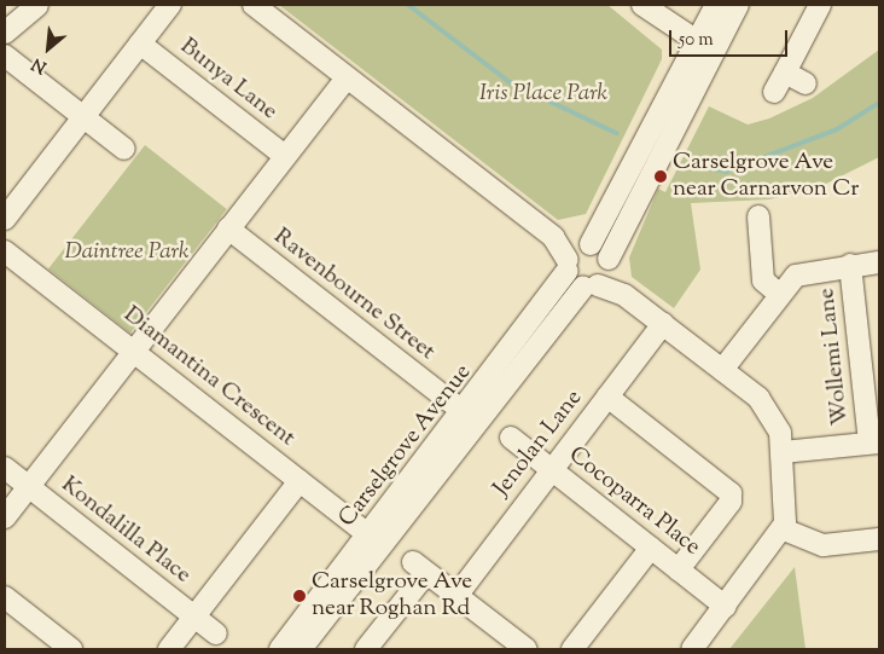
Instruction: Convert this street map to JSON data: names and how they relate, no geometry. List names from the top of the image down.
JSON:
{
  "streets": {
    "street": [
      "Bunya Lane",
      "Ravenbourne Street",
      "Wollemi Lane",
      "Diamantina Crescent",
      "Jenolan Lane",
      "Carselgrove Avenue",
      "Cocoparra Place",
      "Kondalilla Place"
    ]
  },
  "crossings": [
    ["Ravenbourne Street", "Carselgrove Avenue"],
    ["Diamantina Crescent", "Carselgrove Avenue"],
    ["Jenolan Lane", "Cocoparra Place"]
  ],
  "parks": ["Iris Place Park", "Daintree Park"],
  "places": ["Carselgrove Ave near Carnarvon Cr", "Carselgrove Ave near Roghan Rd"],
  "scale_bar": "50 m",
  "north": "bottom left"
}
